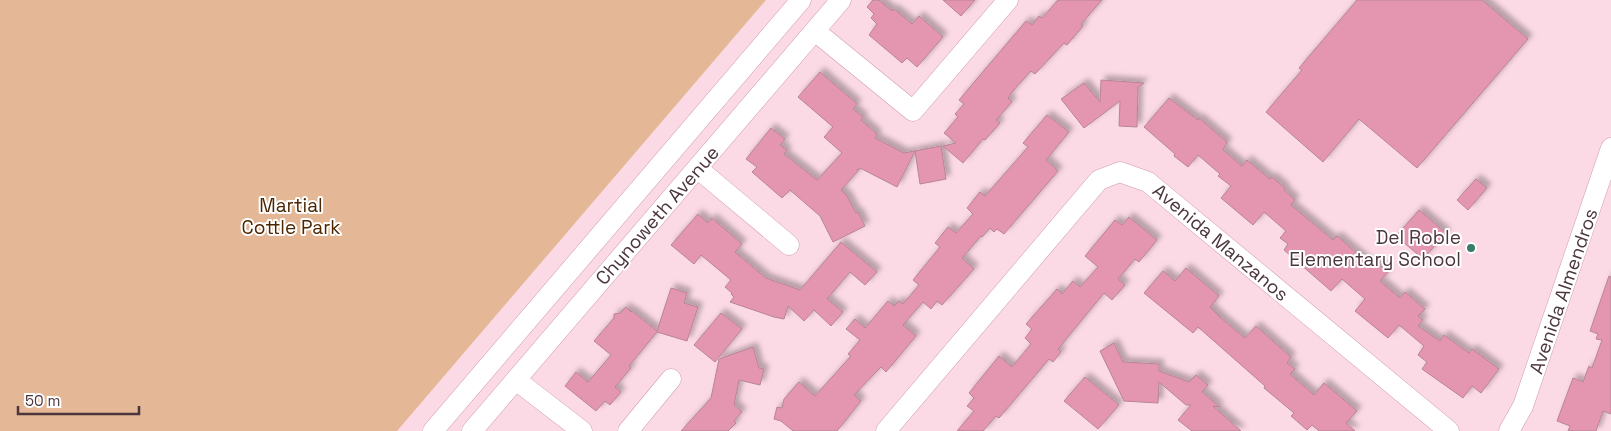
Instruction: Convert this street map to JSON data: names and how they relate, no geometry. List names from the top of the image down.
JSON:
{
  "streets": {
    "street": ["Chynoweth Avenue", "Avenida Manzanos", "Avenida Almendros"]
  },
  "parks": ["Martial Cottle Park"],
  "places": ["Del Roble Elementary School"],
  "scale_bar": "50 m"
}
